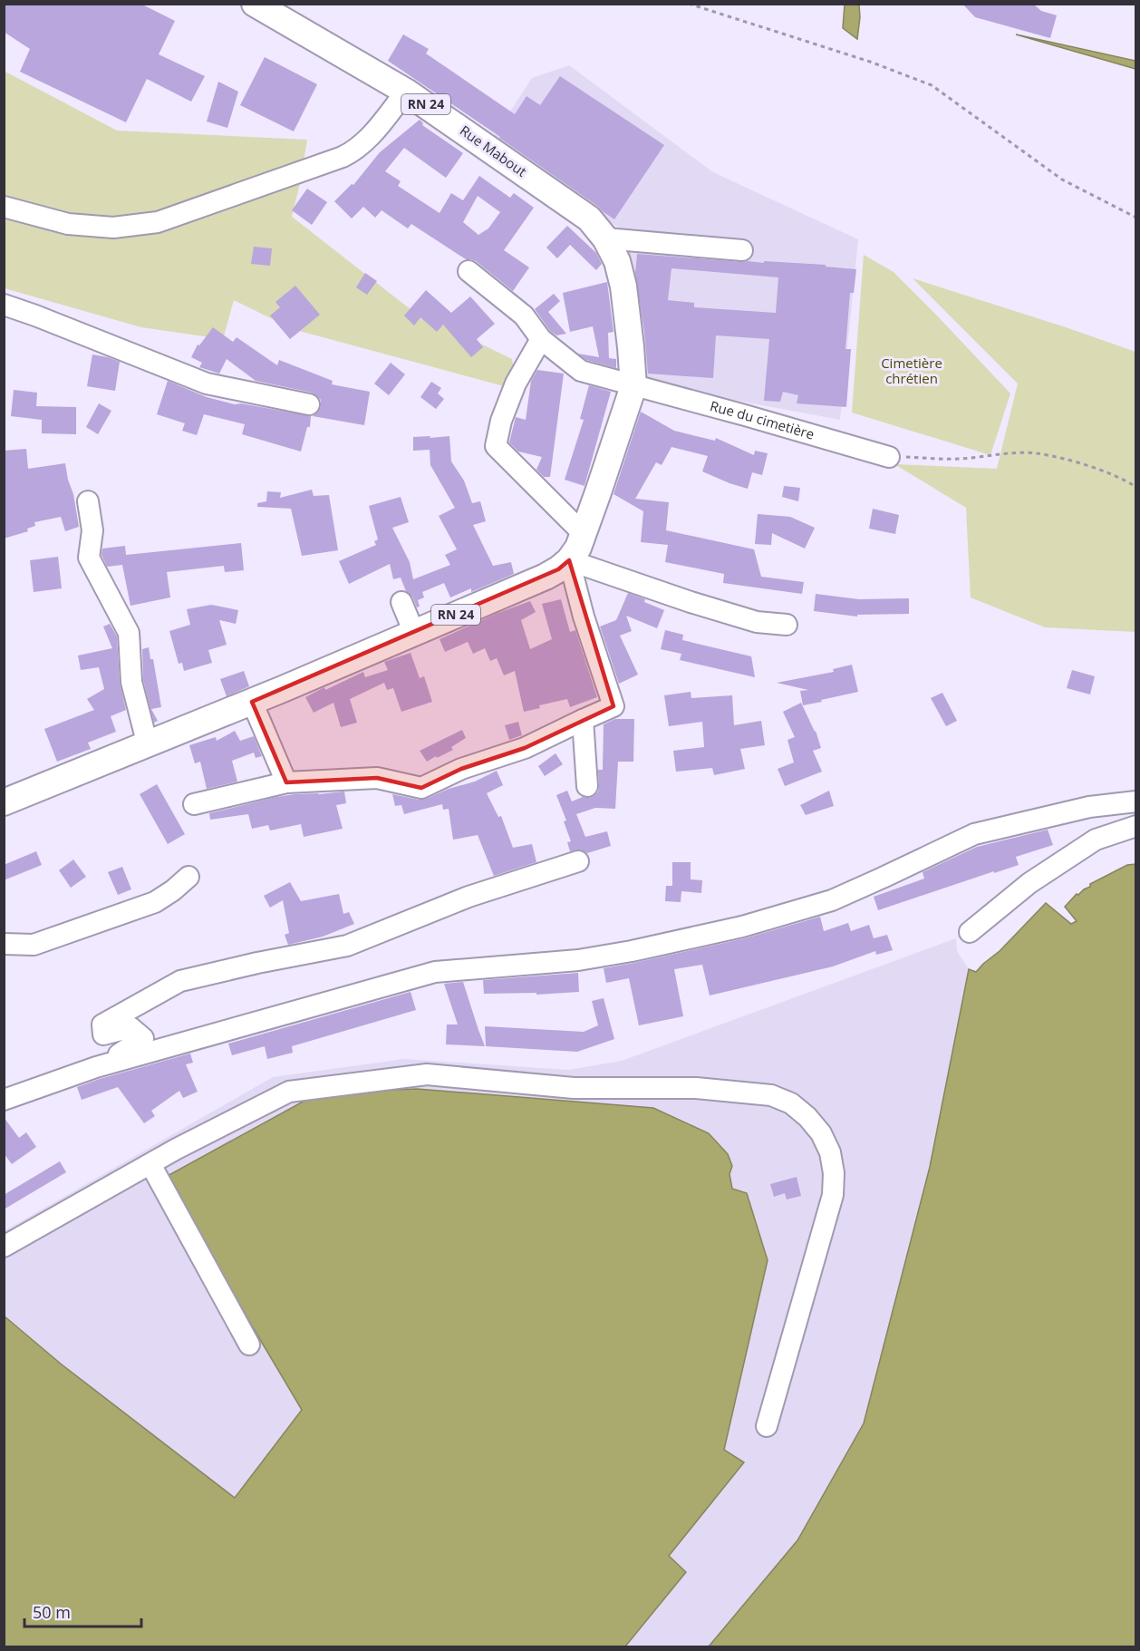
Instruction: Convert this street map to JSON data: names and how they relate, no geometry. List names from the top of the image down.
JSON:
{
  "streets": {
    "main road": ["RN 24", "Rue Mabout"],
    "street": ["Rue du cimetière"]
  },
  "crossings": [
    ["RN 24", "Rue Mabout"],
    ["RN 24", "Rue du cimetière"]
  ],
  "parks": ["Cimetière chrétien"],
  "scale_bar": "50 m"
}
